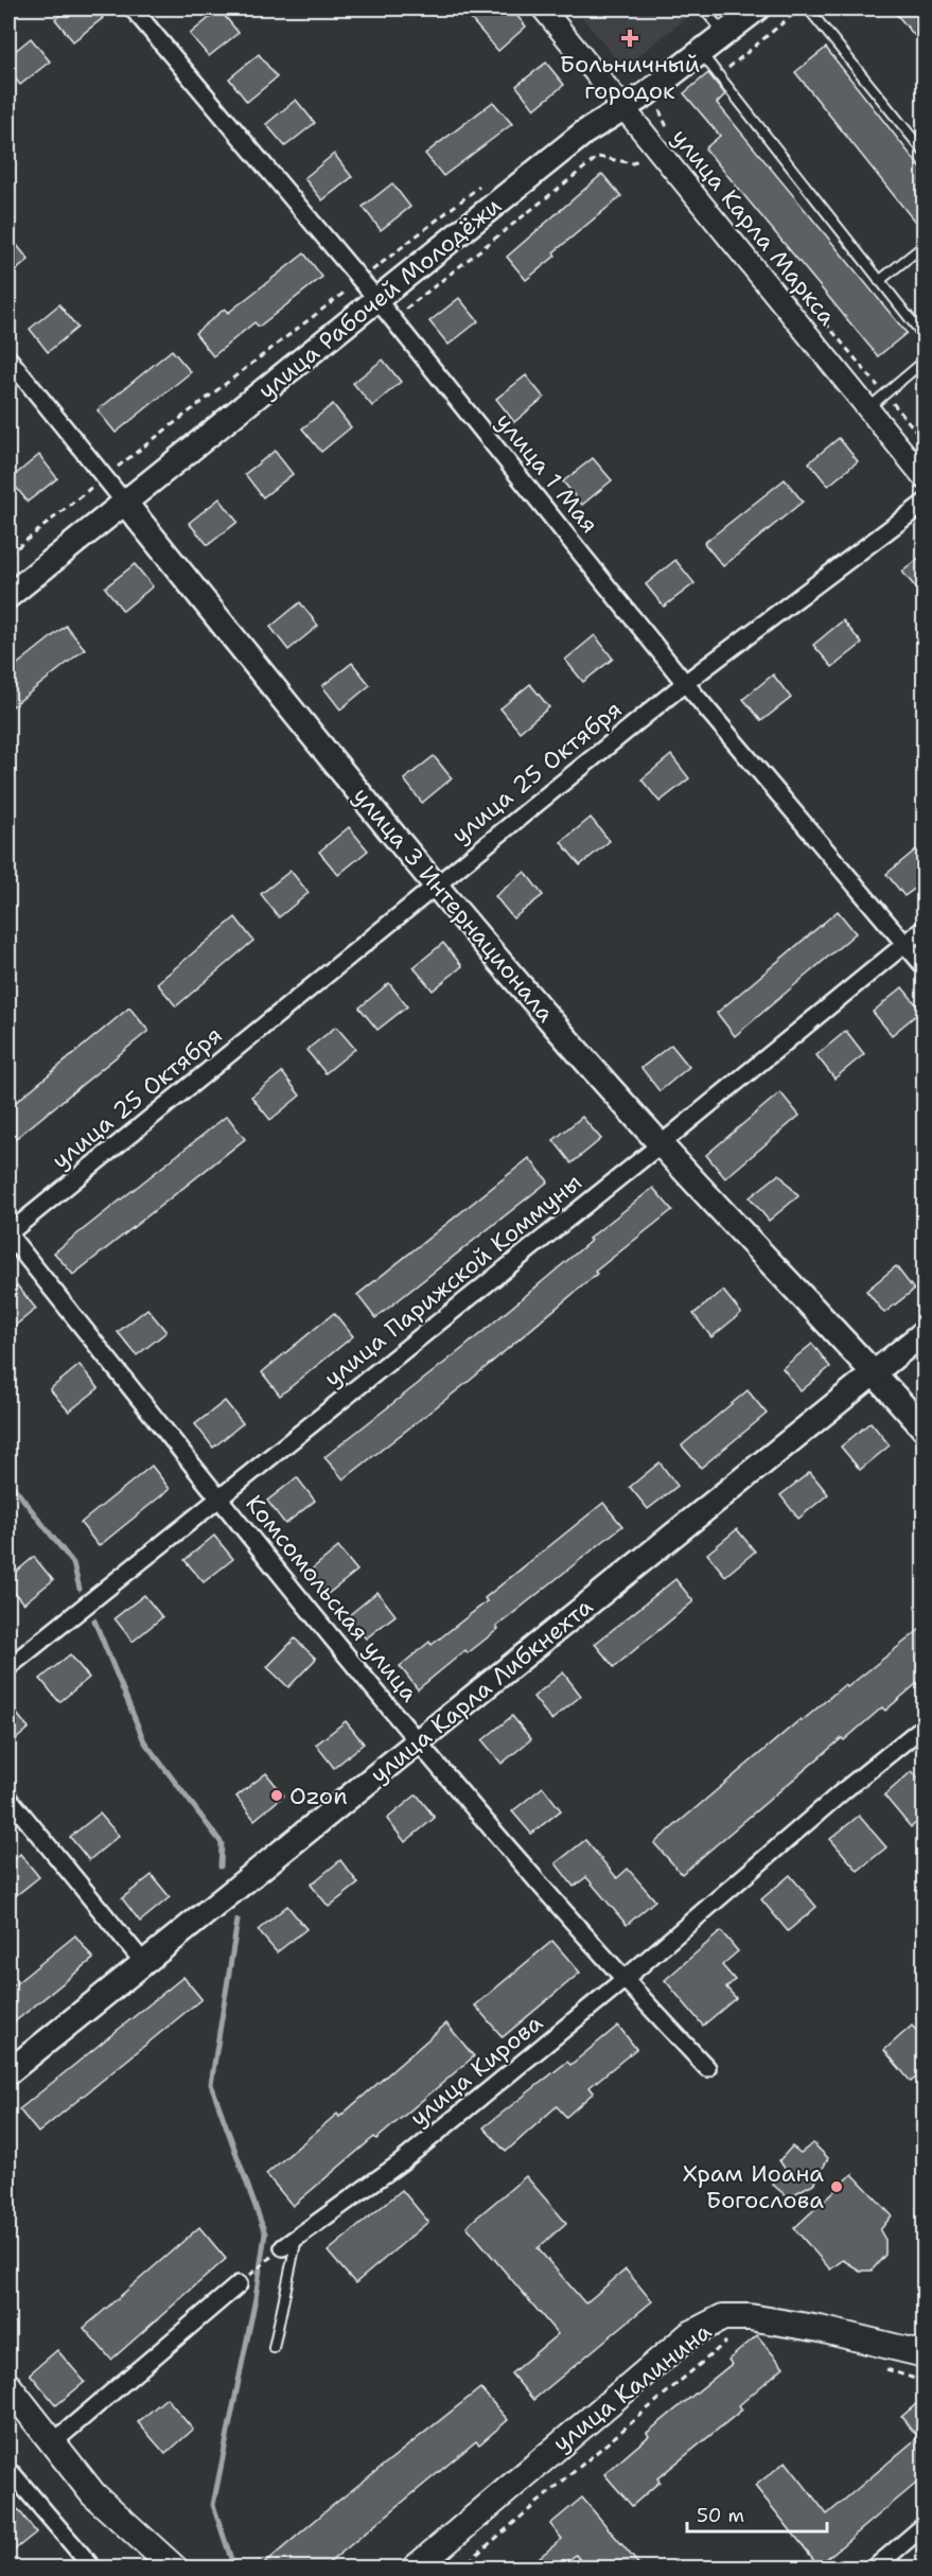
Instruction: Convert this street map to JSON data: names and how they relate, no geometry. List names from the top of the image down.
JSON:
{
  "streets": {
    "main road": [
      "улица Рабочей Молодёжи",
      "улица 3 Интернационала",
      "улица Карла Либкнехта",
      "улица Калинина"
    ],
    "street": [
      "улица Карла Маркса",
      "улица 1 Мая",
      "улица 25 Октября",
      "улица Парижской Коммуны",
      "Комсомольская улица",
      "улица Кирова"
    ]
  },
  "crossings": [
    ["улица Карла Маркса", "улица Рабочей Молодёжи"],
    ["улица Рабочей Молодёжи", "улица 1 Мая"],
    ["улица Рабочей Молодёжи", "улица 3 Интернационала"],
    ["улица 1 Мая", "улица 25 Октября"],
    ["улица 1 Мая", "улица Парижской Коммуны"],
    ["улица 25 Октября", "улица 3 Интернационала"],
    ["улица 25 Октября", "Комсомольская улица"],
    ["улица 3 Интернационала", "улица Парижской Коммуны"],
    ["улица 3 Интернационала", "улица Карла Либкнехта"],
    ["улица Парижской Коммуны", "Комсомольская улица"],
    ["Комсомольская улица", "улица Карла Либкнехта"],
    ["Комсомольская улица", "улица Кирова"]
  ],
  "places": {
    "health": ["Больничный городок"],
    "other": ["Ozon", "Храм Иоана Богослова"]
  },
  "scale_bar": "50 m"
}
